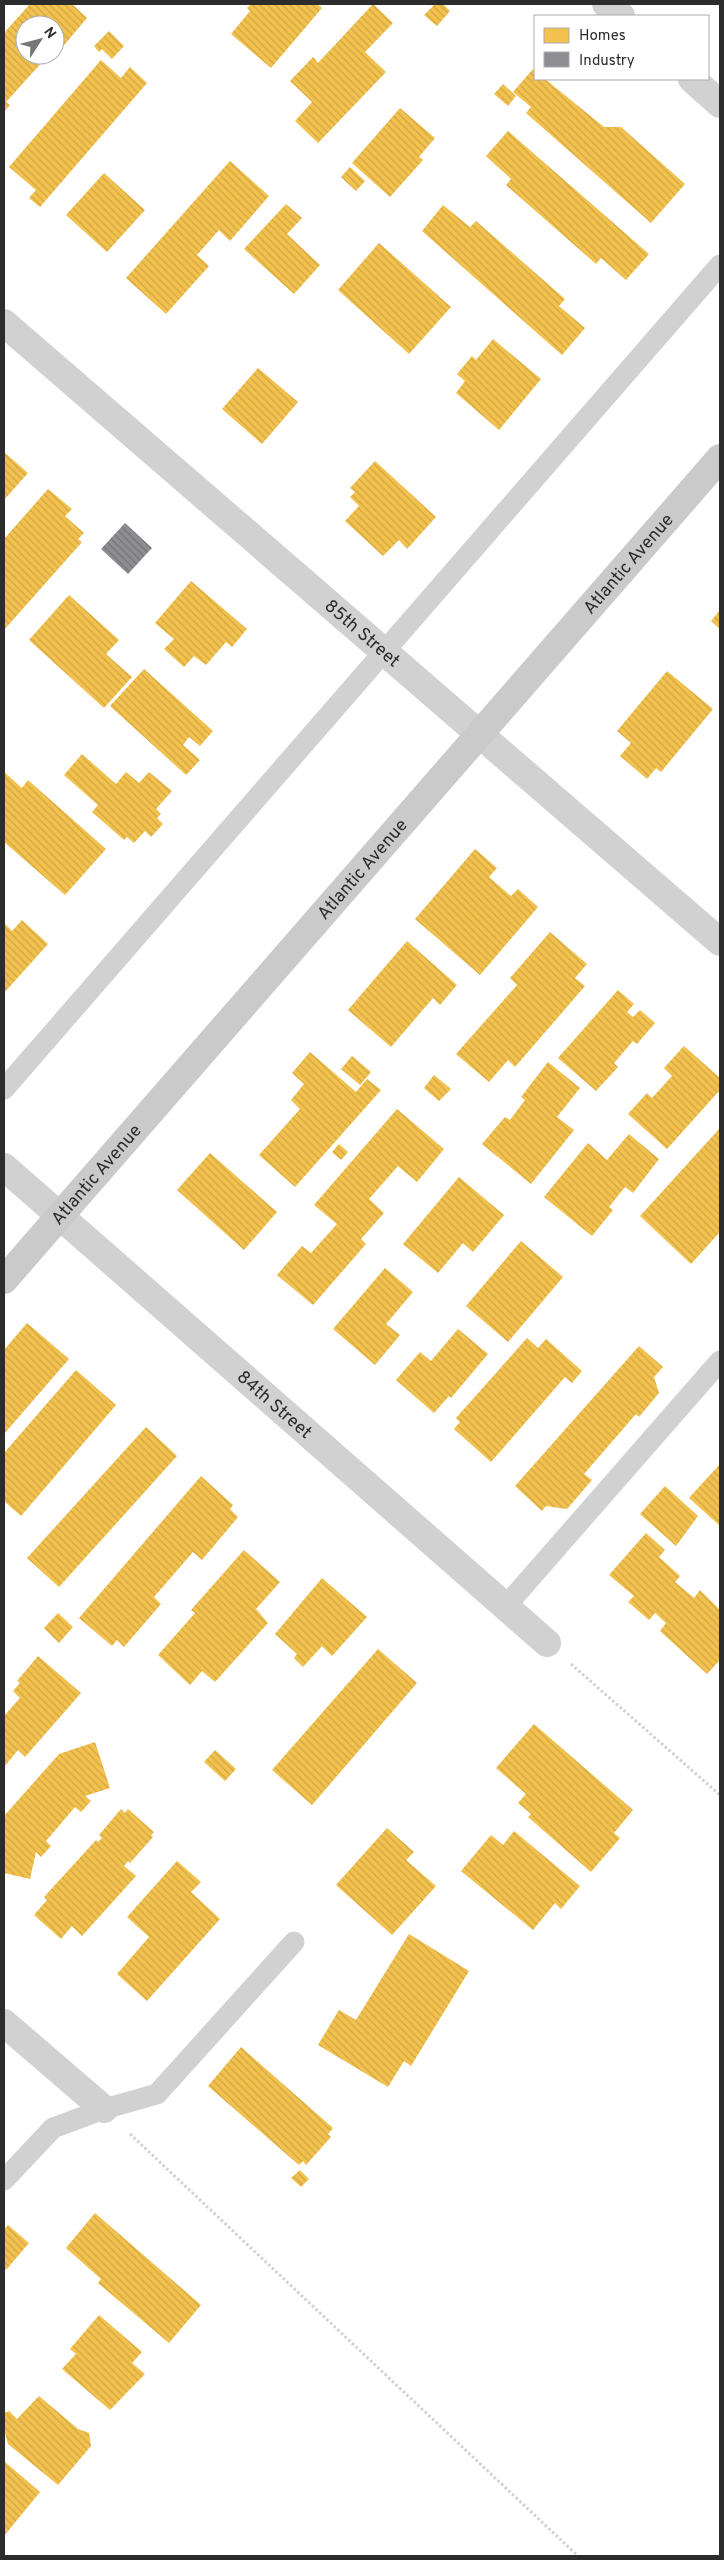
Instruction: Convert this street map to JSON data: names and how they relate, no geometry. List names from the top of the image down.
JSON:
{
  "streets": {
    "street": ["Atlantic Avenue", "85th Street", "84th Street"]
  },
  "crossings": [
    ["Atlantic Avenue", "85th Street"],
    ["Atlantic Avenue", "84th Street"]
  ],
  "legend": ["Homes", "Industry"],
  "north": "top right"
}
